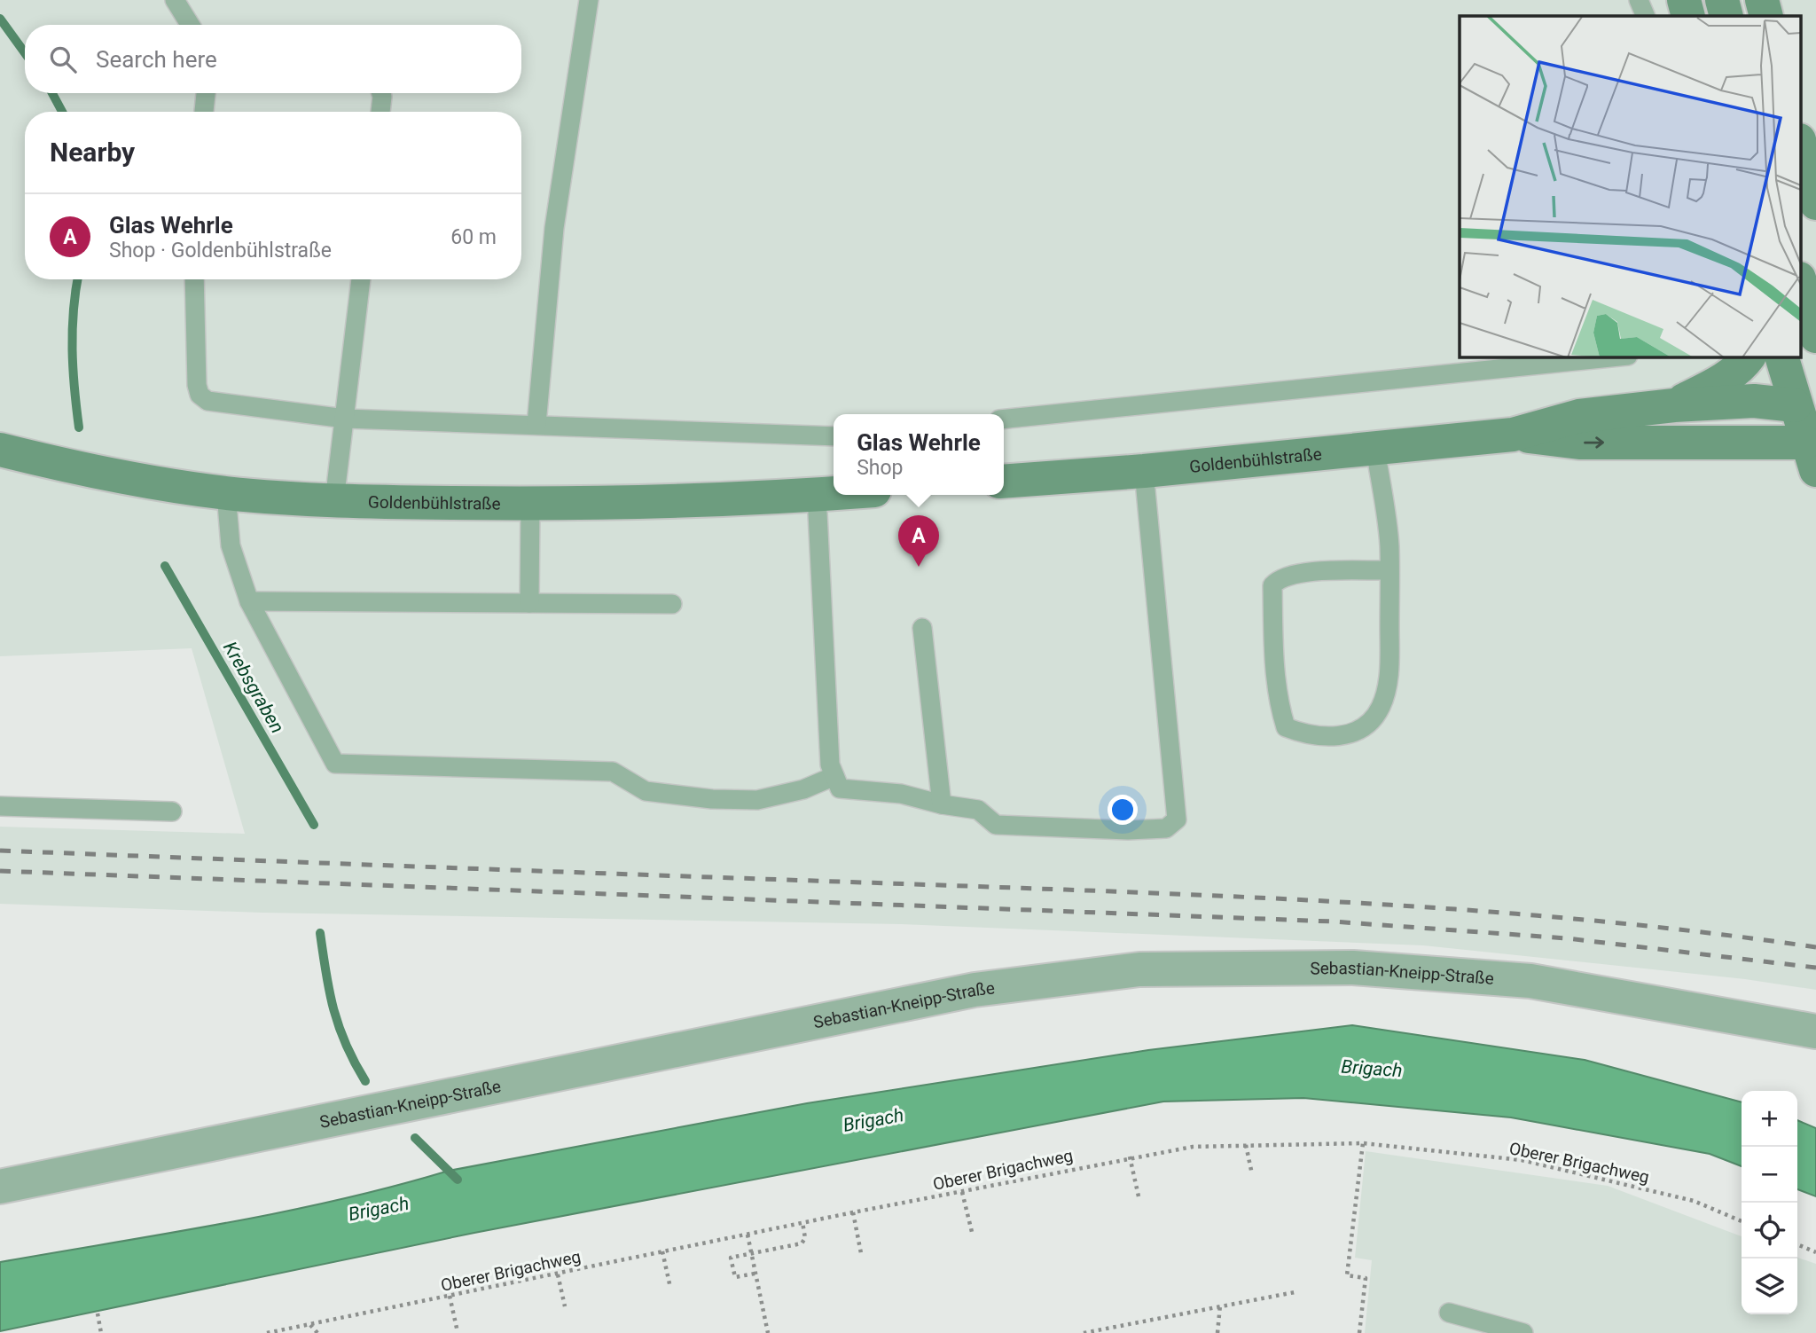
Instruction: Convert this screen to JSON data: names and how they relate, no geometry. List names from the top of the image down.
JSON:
{
  "streets": {
    "street": ["Goldenbühlstraße", "Sebastian-Kneipp-Straße"],
    "path": ["Oberer Brigachweg"]
  },
  "water": ["Krebsgraben", "Brigach"],
  "page": {
    "search": "Search here",
    "heading": "Nearby",
    "list": [
      {
        "mark": "A",
        "name": "Glas Wehrle",
        "note": "Shop · Goldenbühlstraße",
        "value": "60 m"
      }
    ],
    "popup": ["Glas Wehrle", "Shop"],
    "pins": "A",
    "map_buttons": ["+", "−"]
  }
}
